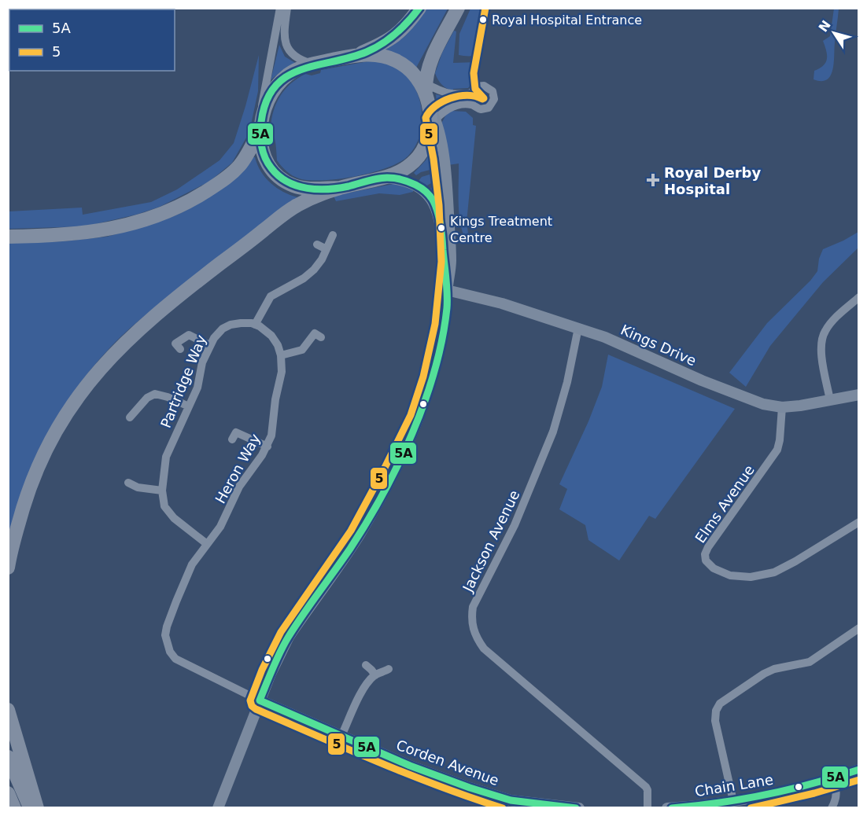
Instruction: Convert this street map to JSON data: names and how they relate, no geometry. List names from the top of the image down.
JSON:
{
  "streets": {
    "main road": ["Kings Drive", "Corden Avenue", "Chain Lane"],
    "street": [
      "Partridge Way",
      "Heron Way",
      "Elms Avenue",
      "Jackson Avenue"
    ]
  },
  "crossings": [
    ["Kings Drive", "Elms Avenue"],
    ["Kings Drive", "Jackson Avenue"],
    ["Partridge Way", "Heron Way"],
    ["Heron Way", "Corden Avenue"]
  ],
  "places": {
    "other": ["Royal Hospital Entrance", "Kings Treatment Centre"],
    "health": ["Royal Derby Hospital"]
  },
  "lines": ["transit line 5A", "transit line 5"],
  "legend": ["5A", "5"],
  "north": "top left"
}
